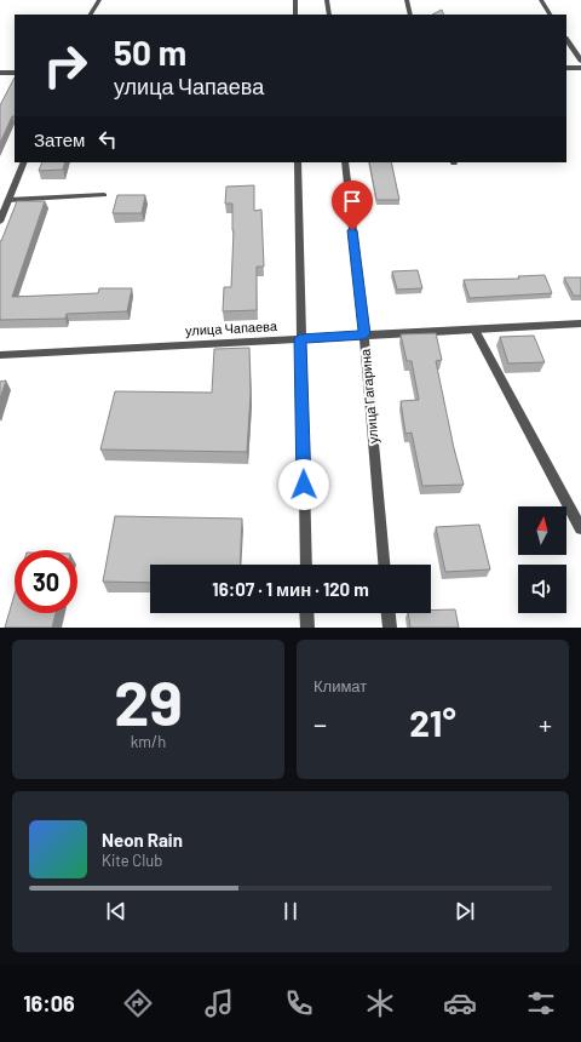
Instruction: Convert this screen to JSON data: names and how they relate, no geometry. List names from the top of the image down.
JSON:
{
  "streets": {
    "street": ["улица Чапаева", "улица Гагарина"]
  },
  "crossings": [
    ["улица Чапаева", "улица Гагарина"]
  ],
  "north": "top",
  "page": {
    "turn": ["50 m", "улица Чапаева"],
    "then": "Затем",
    "limit": "30",
    "trip": "16:07 · 1 мин · 120 m",
    "tile": [
      ["29", "km/h"],
      "Климат"
    ],
    "heat": ["−", "21°", "+"],
    "song": ["Neon Rain", "Kite Club"],
    "tabs": "16:06"
  }
}
